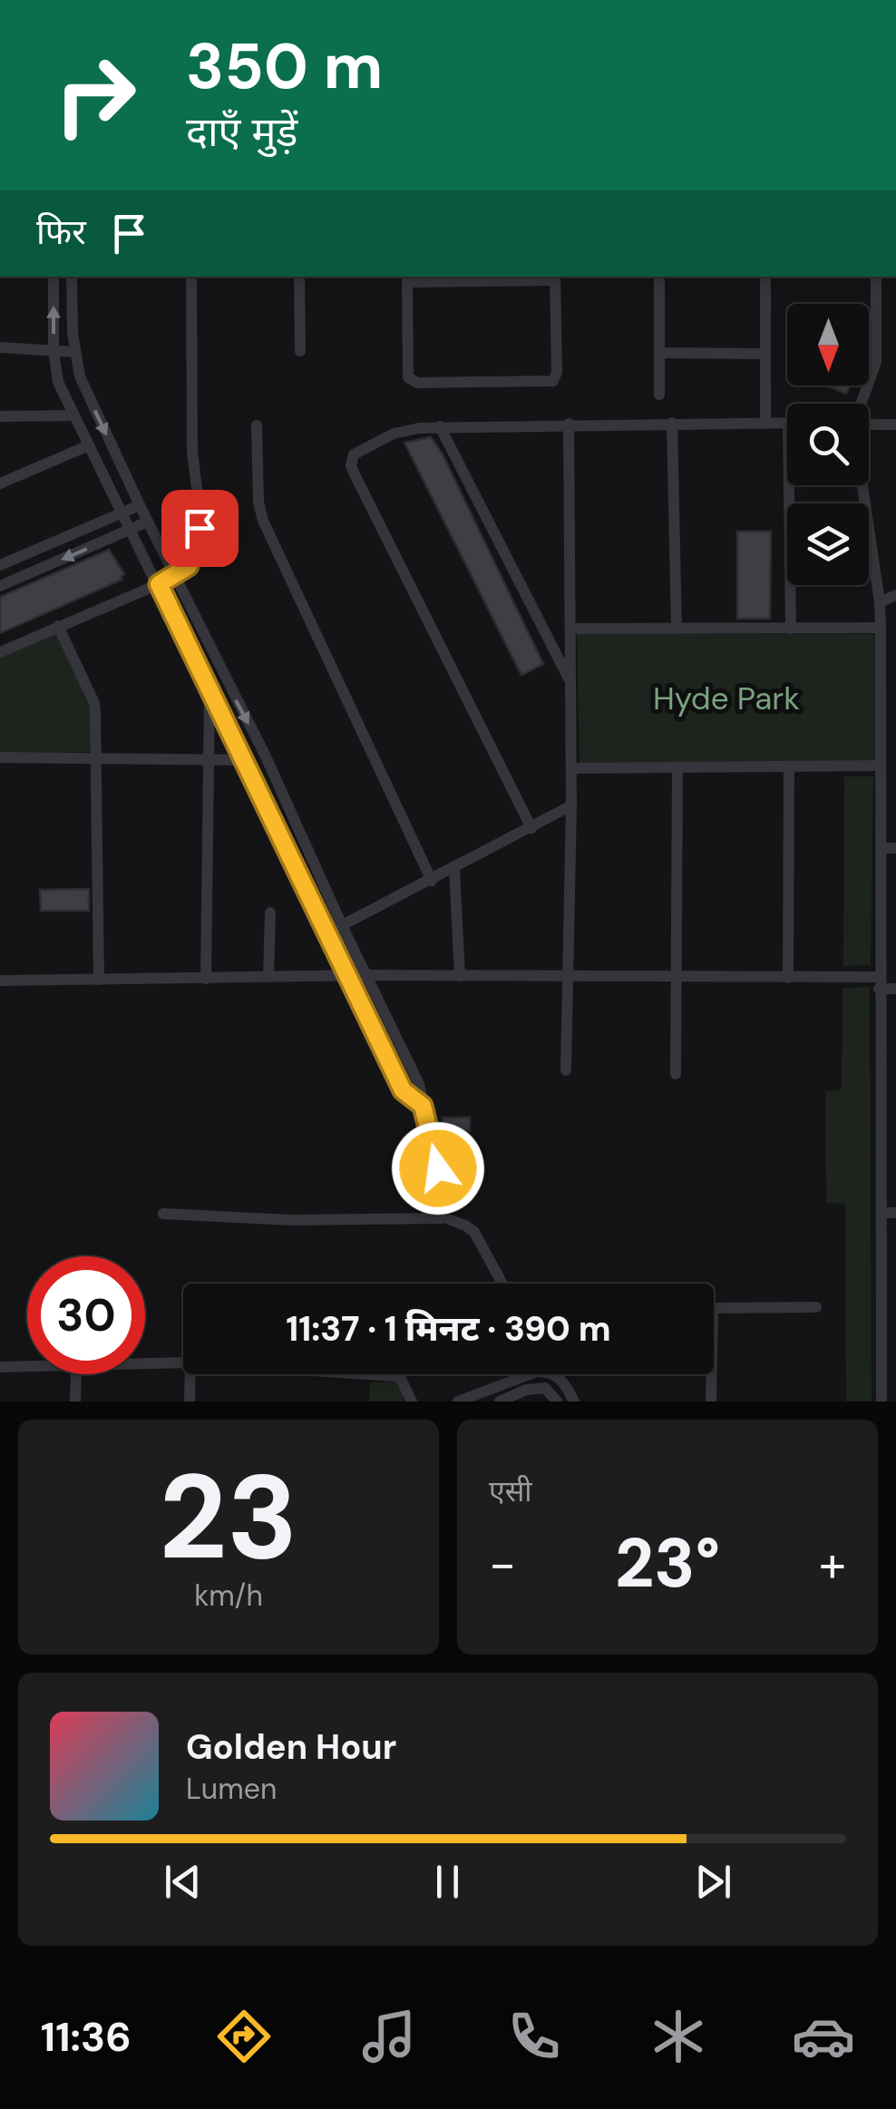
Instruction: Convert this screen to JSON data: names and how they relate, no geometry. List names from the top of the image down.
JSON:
{
  "parks": ["Hyde Park"],
  "north": "bottom",
  "page": {
    "turn": ["350 m", "दाएँ मुड़ें"],
    "then": "फिर",
    "limit": "30",
    "trip": "11:37 · 1 मिनट · 390 m",
    "tile": [
      ["23", "km/h"],
      "एसी"
    ],
    "heat": ["−", "23°", "+"],
    "song": ["Golden Hour", "Lumen"],
    "tabs": "11:36"
  }
}
